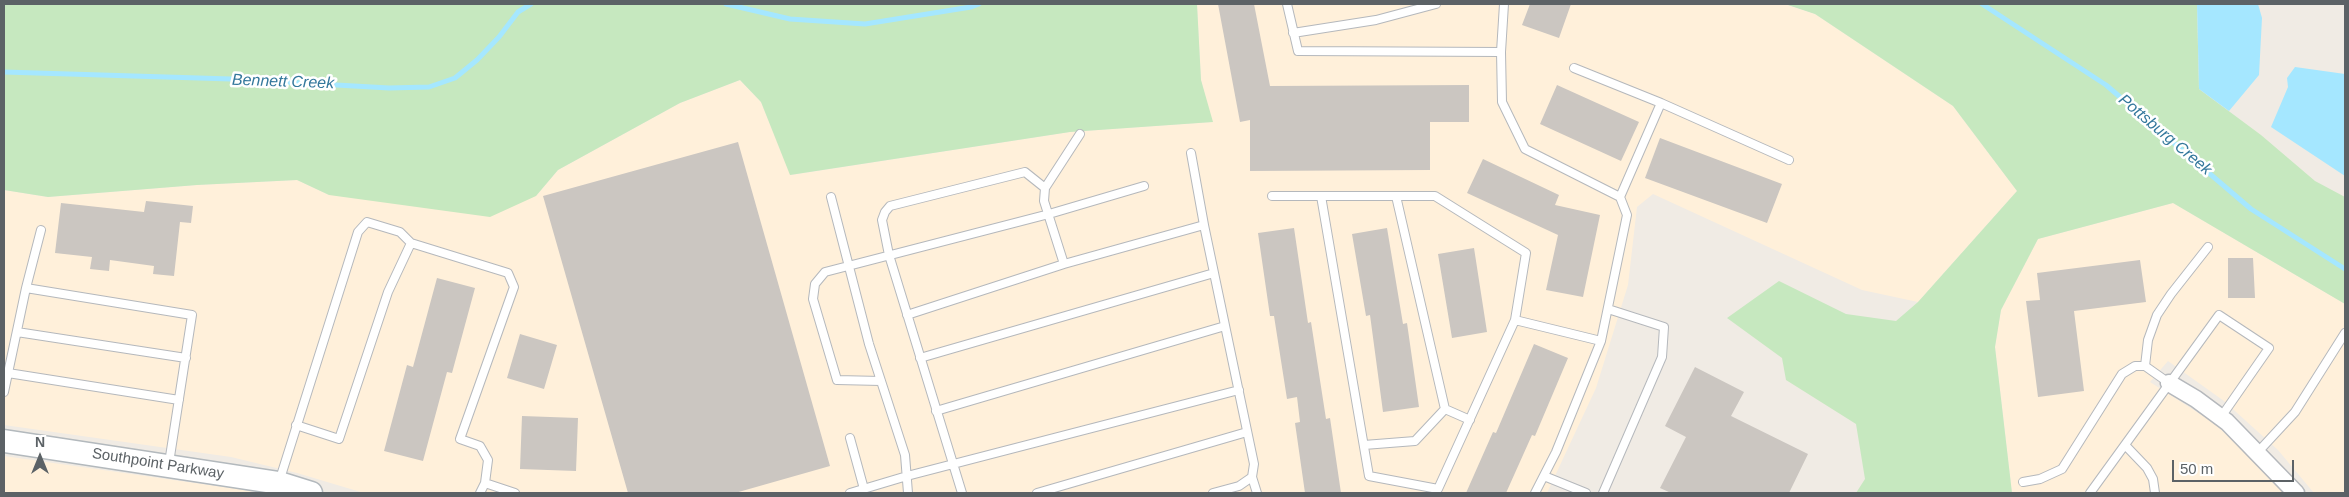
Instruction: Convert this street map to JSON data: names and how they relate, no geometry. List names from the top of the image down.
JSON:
{
  "streets": {
    "main road": ["Southpoint Parkway"]
  },
  "water": ["Bennett Creek", "Pottsburg Creek"],
  "scale_bar": "50 m",
  "north": "top"
}
